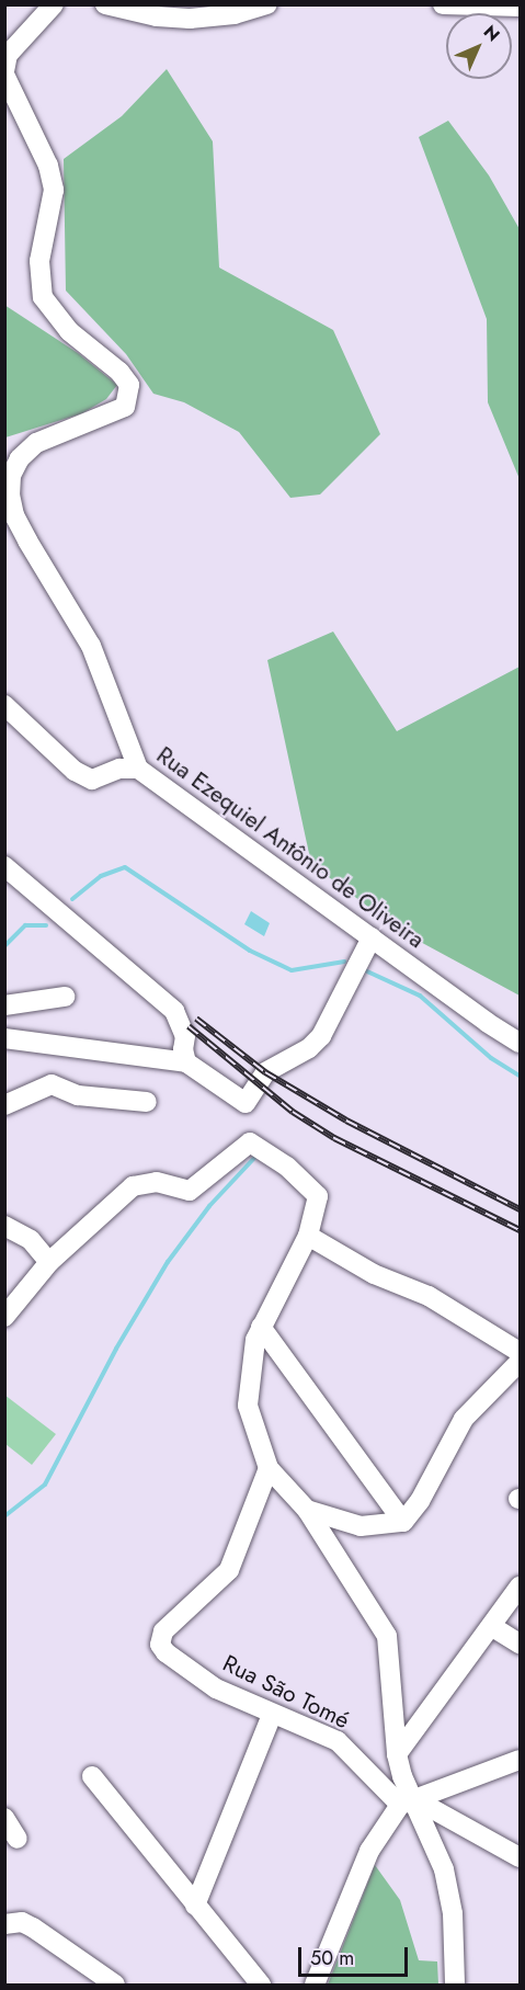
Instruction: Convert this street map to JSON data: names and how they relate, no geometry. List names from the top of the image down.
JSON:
{
  "streets": {
    "street": ["Rua Ezequiel Antônio de Oliveira", "Rua São Tomé"]
  },
  "scale_bar": "50 m",
  "north": "top right"
}
